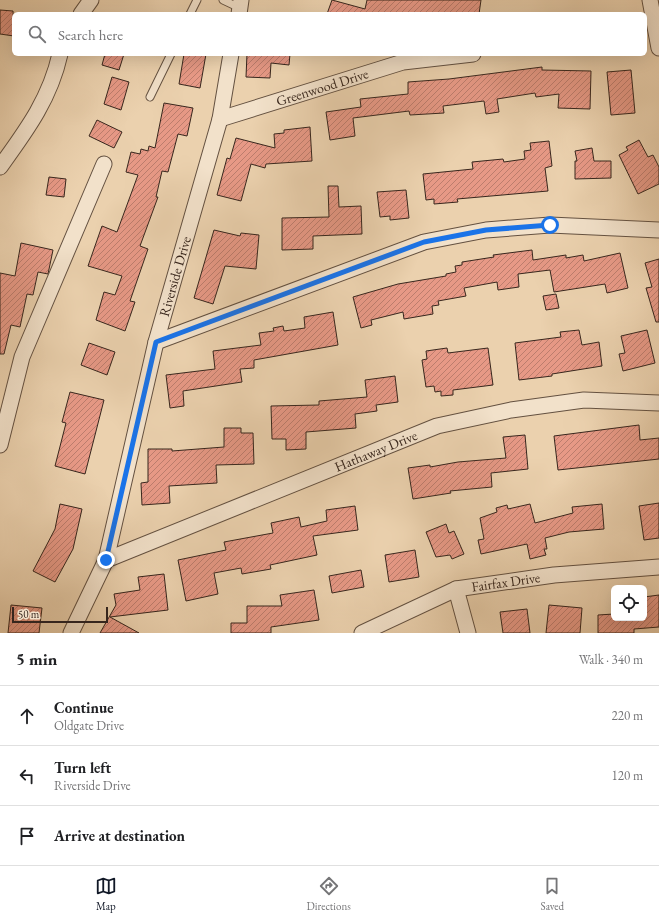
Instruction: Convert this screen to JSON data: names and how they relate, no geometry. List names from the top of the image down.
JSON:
{
  "streets": {
    "street": [
      "Greenwood Drive",
      "Riverside Drive",
      "Hathaway Drive",
      "Fairfax Drive"
    ]
  },
  "crossings": [
    ["Greenwood Drive", "Riverside Drive"],
    ["Riverside Drive", "Hathaway Drive"]
  ],
  "scale_bar": "50 m",
  "page": {
    "search": "Search here",
    "scale": "50 m",
    "heading": ["5 min", "Walk · 340 m"],
    "list": [
      ["Continue", "Oldgate Drive", "220 m"],
      ["Turn left", "Riverside Drive", "120 m"],
      "Arrive at destination"
    ],
    "nav": ["Map", "Directions", "Saved"]
  }
}
